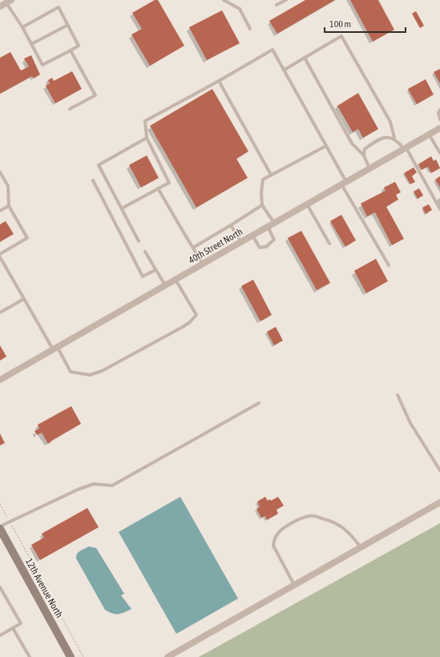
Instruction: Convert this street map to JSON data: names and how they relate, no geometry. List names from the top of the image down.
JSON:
{
  "streets": {
    "main road": ["12th Avenue North"],
    "street": ["40th Street North"]
  },
  "scale_bar": "100 m"
}
